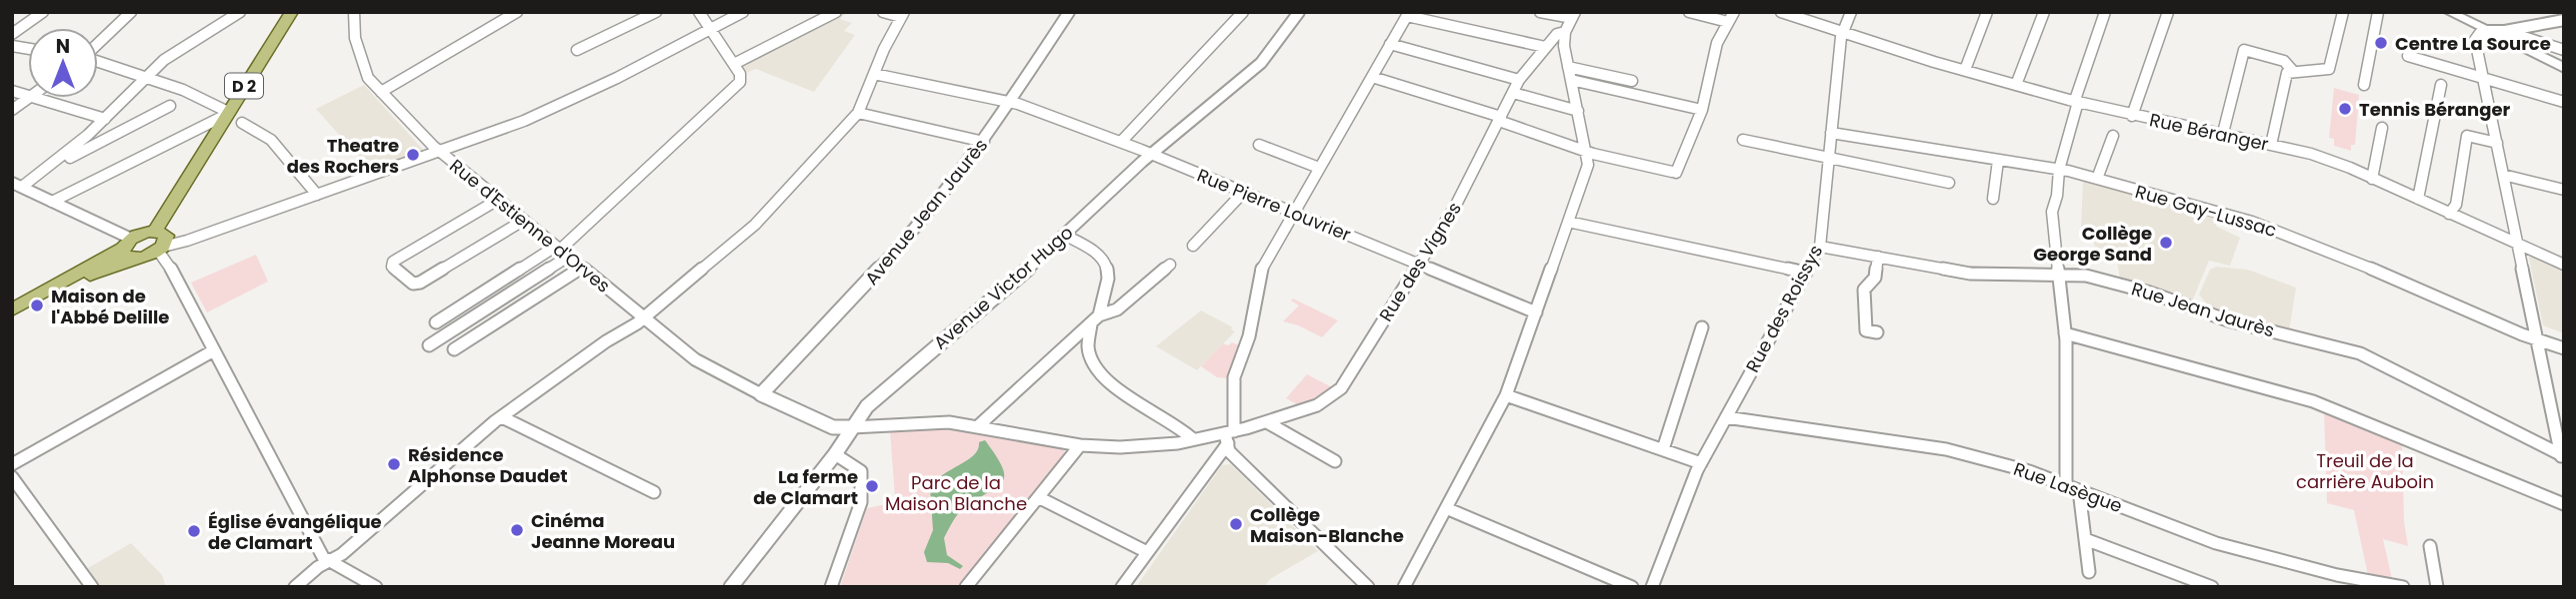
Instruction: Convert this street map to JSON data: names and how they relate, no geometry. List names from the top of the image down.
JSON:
{
  "streets": {
    "main road": ["D 2"],
    "street": [
      "Rue Béranger",
      "Rue Pierre Louvrier",
      "Rue Gay-Lussac",
      "Avenue Jean Jaurès",
      "Rue d'Estienne d'Orves",
      "Rue des Vignes",
      "Avenue Victor Hugo",
      "Rue des Roissys",
      "Rue Jean Jaurès",
      "Rue Lasègue"
    ]
  },
  "crossings": [
    ["Rue Béranger", "Rue des Roissys"],
    ["Rue Pierre Louvrier", "Avenue Jean Jaurès"],
    ["Rue Pierre Louvrier", "Rue des Vignes"],
    ["Rue Pierre Louvrier", "Avenue Victor Hugo"],
    ["Rue Gay-Lussac", "Rue des Roissys"],
    ["Avenue Jean Jaurès", "Rue d'Estienne d'Orves"],
    ["Rue des Vignes", "Avenue Victor Hugo"],
    ["Rue des Roissys", "Rue Jean Jaurès"],
    ["Rue des Roissys", "Rue Lasègue"]
  ],
  "parks": ["Treuil de la carrière Auboin", "Parc de la Maison Blanche"],
  "places": [
    "Centre La Source",
    "Tennis Béranger",
    "Theatre des Rochers",
    "Collège George Sand",
    "Maison de l'Abbé Delille",
    "Résidence Alphonse Daudet",
    "La ferme de Clamart",
    "Collège Maison-Blanche",
    "Cinéma Jeanne Moreau",
    "Église évangélique de Clamart"
  ],
  "north": "top"
}
